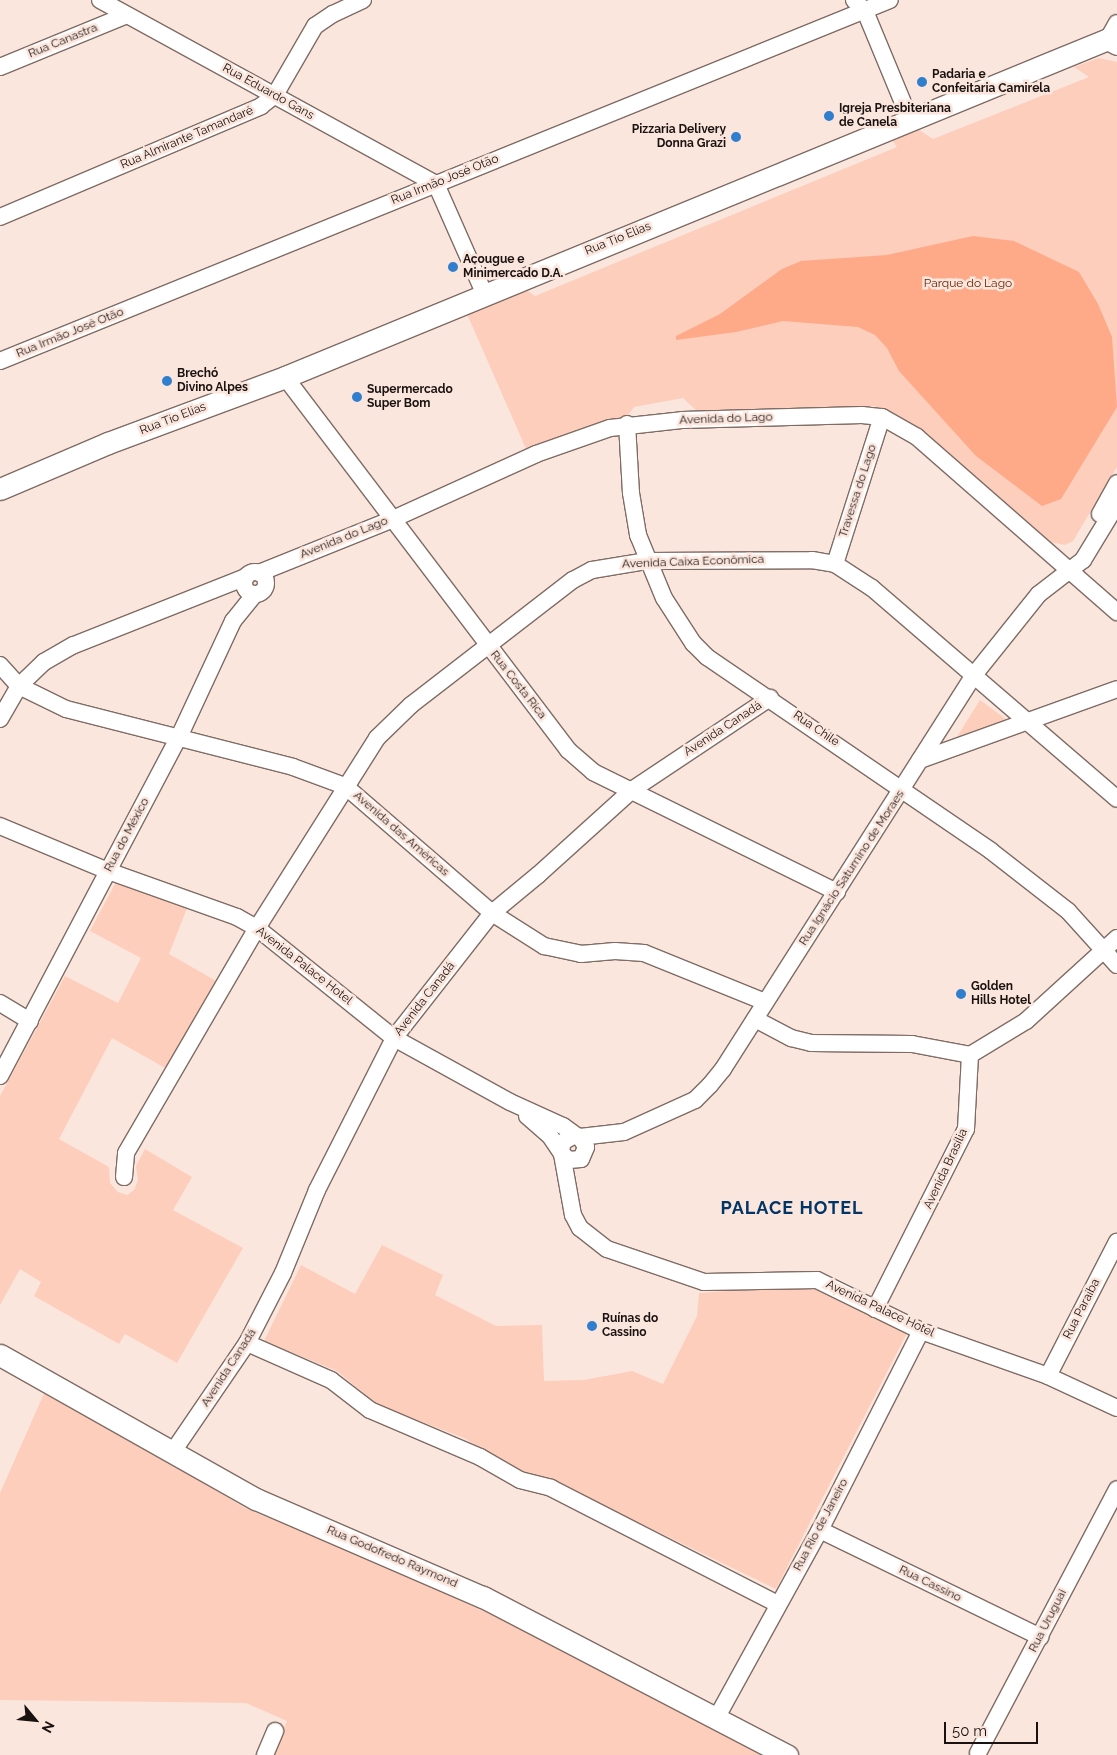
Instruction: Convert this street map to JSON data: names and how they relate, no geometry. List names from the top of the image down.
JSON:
{
  "streets": {
    "main road": ["Rua Tio Elias", "Rua Godofredo Raymond"],
    "street": [
      "Rua Canastra",
      "Rua Eduardo Gans",
      "Rua Almirante Tamandaré",
      "Rua Irmão José Otão",
      "Avenida do Lago",
      "Travessa do Lago",
      "Avenida Caixa Econômica",
      "Rua Costa Rica",
      "Avenida Canadá",
      "Rua Chile",
      "Avenida das Américas",
      "Rua do México",
      "Rua Ignácio Saturnino de Moraes",
      "Avenida Palace Hotel",
      "Avenida Brasília",
      "Rua Paraíba",
      "Rua Rio de Janeiro",
      "Rua Cassino",
      "Rua Uruguai"
    ]
  },
  "crossings": [
    ["Rua Canastra", "Rua Eduardo Gans"],
    ["Rua Eduardo Gans", "Rua Almirante Tamandaré"],
    ["Rua Eduardo Gans", "Rua Irmão José Otão"],
    ["Rua Tio Elias", "Rua Costa Rica"],
    ["Avenida do Lago", "Travessa do Lago"],
    ["Avenida do Lago", "Rua Costa Rica"],
    ["Avenida do Lago", "Rua Chile"],
    ["Avenida do Lago", "Avenida das Américas"],
    ["Avenida do Lago", "Rua do México"],
    ["Avenida do Lago", "Rua Ignácio Saturnino de Moraes"],
    ["Travessa do Lago", "Avenida Caixa Econômica"],
    ["Avenida Caixa Econômica", "Rua Costa Rica"],
    ["Avenida Caixa Econômica", "Rua Chile"],
    ["Avenida Caixa Econômica", "Avenida das Américas"],
    ["Avenida Caixa Econômica", "Rua Ignácio Saturnino de Moraes"],
    ["Avenida Caixa Econômica", "Avenida Palace Hotel"],
    ["Rua Costa Rica", "Avenida Canadá"],
    ["Rua Costa Rica", "Rua Ignácio Saturnino de Moraes"],
    ["Avenida Canadá", "Rua Chile"],
    ["Avenida Canadá", "Avenida das Américas"],
    ["Avenida Canadá", "Avenida Palace Hotel"],
    ["Avenida Canadá", "Rua Godofredo Raymond"],
    ["Rua Chile", "Rua Ignácio Saturnino de Moraes"],
    ["Avenida das Américas", "Rua do México"],
    ["Avenida das Américas", "Rua Ignácio Saturnino de Moraes"],
    ["Rua do México", "Avenida Palace Hotel"],
    ["Rua Ignácio Saturnino de Moraes", "Avenida Palace Hotel"],
    ["Avenida Palace Hotel", "Avenida Brasília"],
    ["Avenida Palace Hotel", "Rua Paraíba"],
    ["Avenida Palace Hotel", "Rua Rio de Janeiro"],
    ["Rua Rio de Janeiro", "Rua Cassino"],
    ["Rua Cassino", "Rua Uruguai"]
  ],
  "districts": ["PALACE HOTEL"],
  "parks": ["Parque do Lago"],
  "places": [
    "Padaria e Confeitaria Camirela",
    "Igreja Presbiteriana de Canela",
    "Pizzaria Delivery Donna Grazi",
    "Açougue e Minimercado D.A.",
    "Brechó Divino Alpes",
    "Supermercado Super Bom",
    "Golden Hills Hotel",
    "Ruínas do Cassino"
  ],
  "scale_bar": "50 m",
  "north": "bottom right"
}
